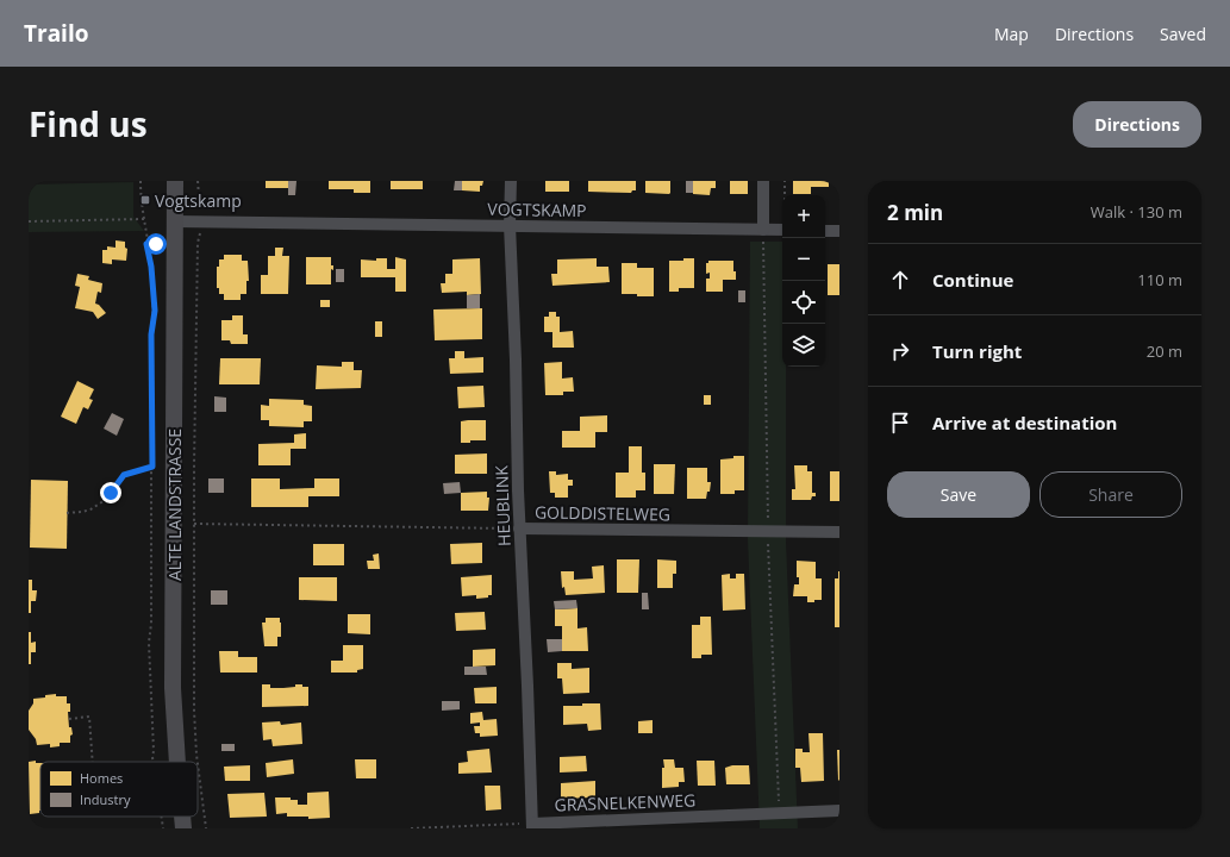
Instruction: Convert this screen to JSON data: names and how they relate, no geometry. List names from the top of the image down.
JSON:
{
  "streets": {
    "main road": ["ALTE LANDSTRASSE"],
    "street": [
      "VOGTSKAMP",
      "HEUBLINK",
      "GOLDDISTELWEG",
      "GRASNELKENWEG"
    ]
  },
  "crossings": [
    ["VOGTSKAMP", "ALTE LANDSTRASSE"],
    ["VOGTSKAMP", "HEUBLINK"],
    ["HEUBLINK", "GOLDDISTELWEG"],
    ["HEUBLINK", "GRASNELKENWEG"]
  ],
  "places": {
    "transit": ["Vogtskamp"]
  },
  "legend": ["Homes", "Industry"],
  "page": {
    "header": "Trailo",
    "nav": ["Map", "Directions", "Saved"],
    "title": "Find us",
    "buttons": [
      "Directions",
      ["Save", "Share"]
    ],
    "heading": ["2 min", "Walk · 130 m"],
    "map_buttons": ["+", "−"],
    "list": [
      ["Continue", "110 m"],
      ["Turn right", "20 m"],
      "Arrive at destination"
    ]
  }
}
